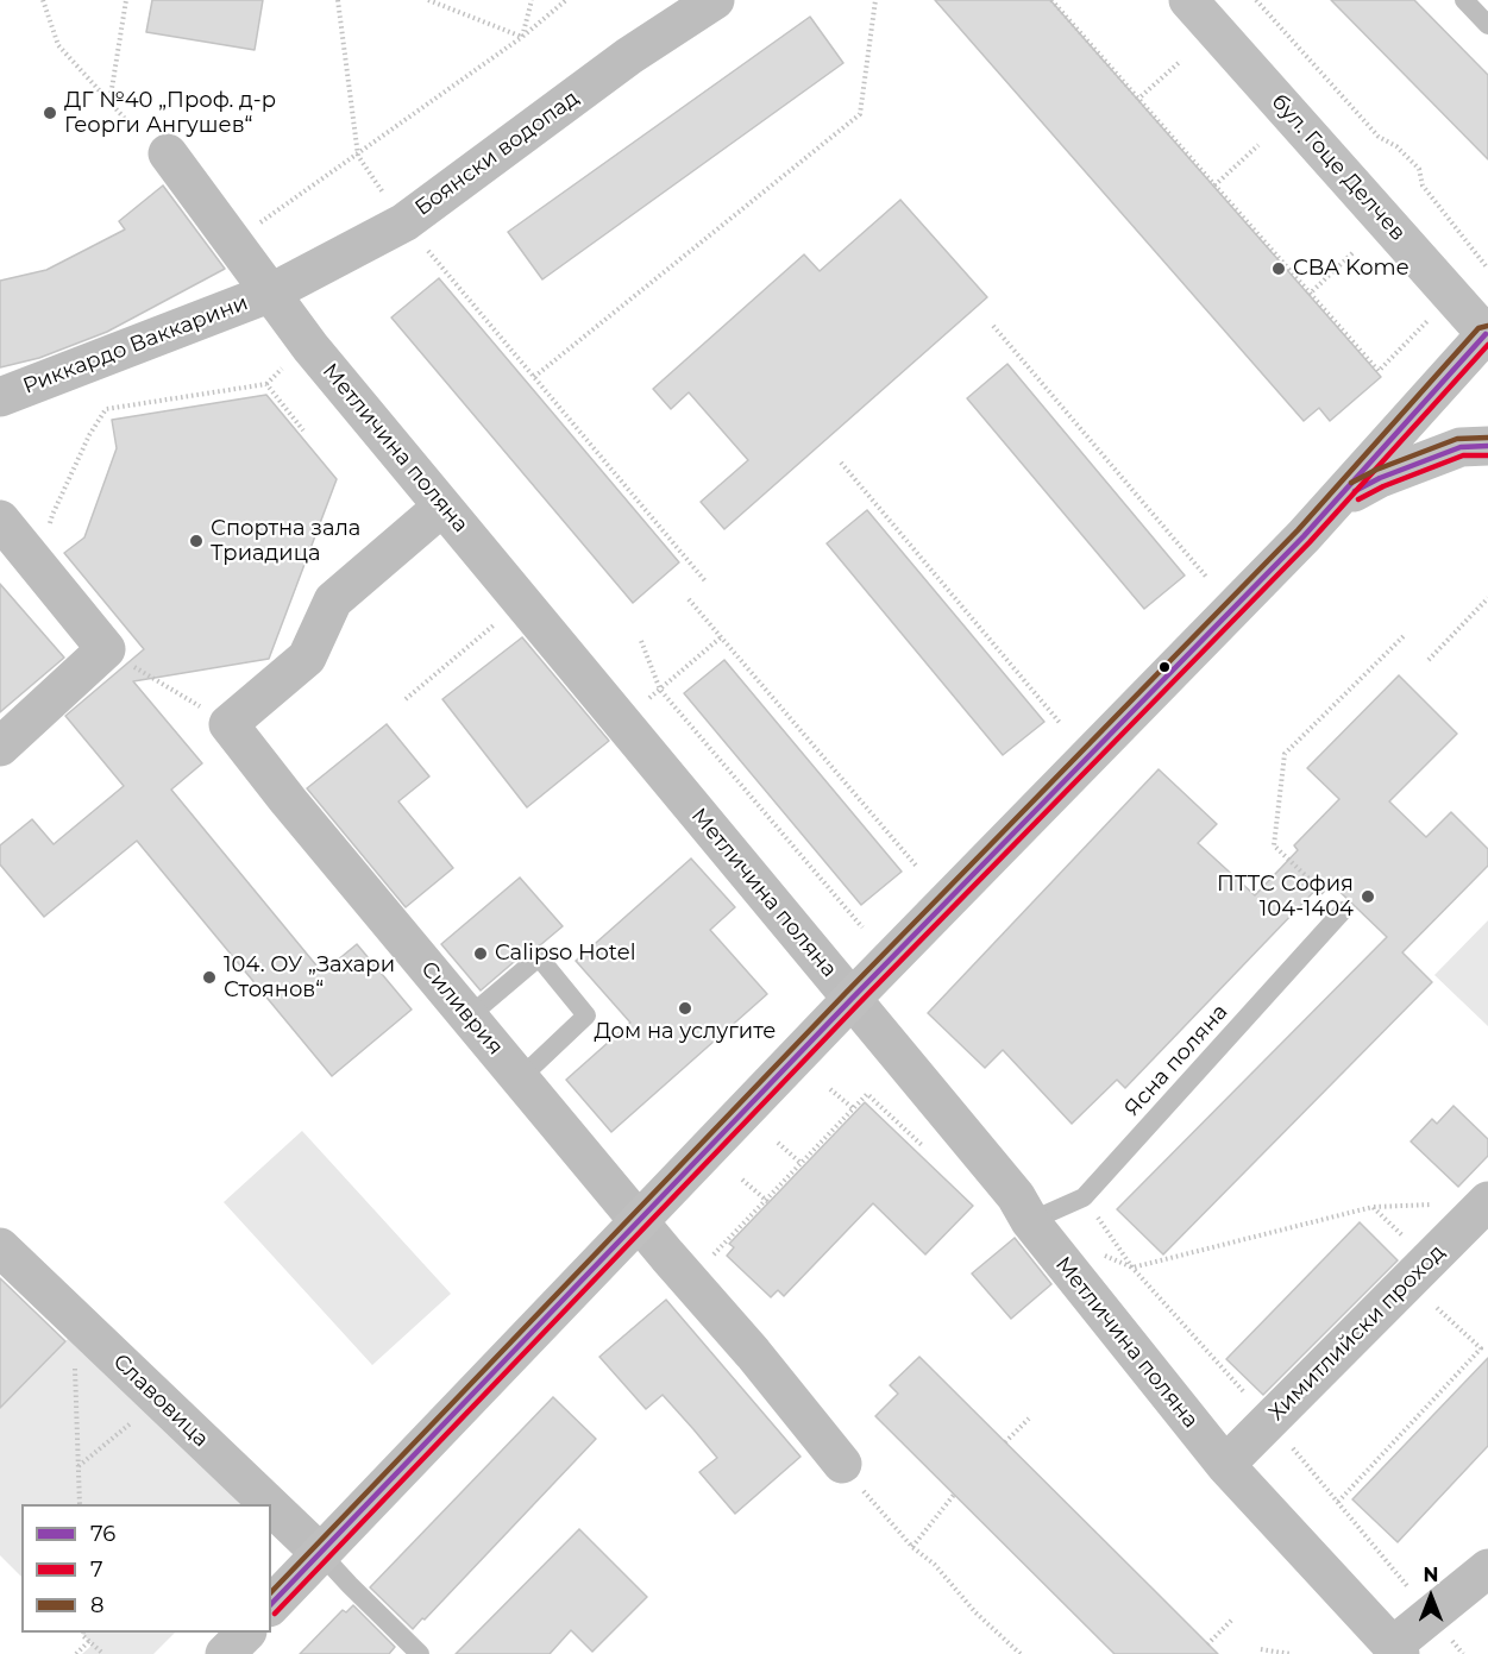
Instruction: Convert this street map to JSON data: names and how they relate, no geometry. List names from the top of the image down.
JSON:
{
  "streets": {
    "street": [
      "Боянски водопад",
      "бул. Гоце Делчев",
      "Риккардо Ваккарини",
      "Метличина поляна",
      "Силиврия",
      "Химитлийски проход",
      "Славовица"
    ],
    "lane": ["Ясна поляна"]
  },
  "crossings": [
    ["Боянски водопад", "Риккардо Ваккарини"],
    ["Боянски водопад", "Метличина поляна"],
    ["Риккардо Ваккарини", "Метличина поляна"],
    ["Метличина поляна", "Ясна поляна"],
    ["Метличина поляна", "Химитлийски проход"]
  ],
  "places": [
    "ДГ №40 „Проф. д-р Георги Ангушев“",
    "CBA Kome",
    "Спортна зала Триадица",
    "ПТТС София 104-1404",
    "Calipso Hotel",
    "104. ОУ „Захари Стоянов“",
    "Дом на услугите"
  ],
  "lines": ["transit line 8", "transit line 76", "transit line 7"],
  "legend": ["76", "7", "8"],
  "north": "top"
}
